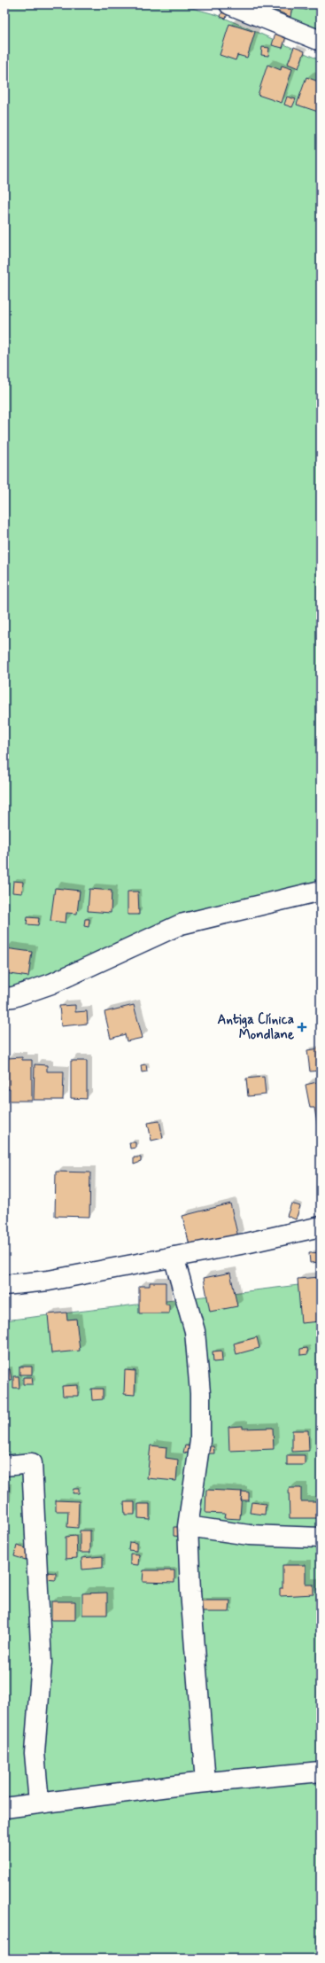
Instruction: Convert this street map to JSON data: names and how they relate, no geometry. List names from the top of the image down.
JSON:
{
  "places": {
    "health": ["Antiga Clínica Mondlane"]
  }
}
